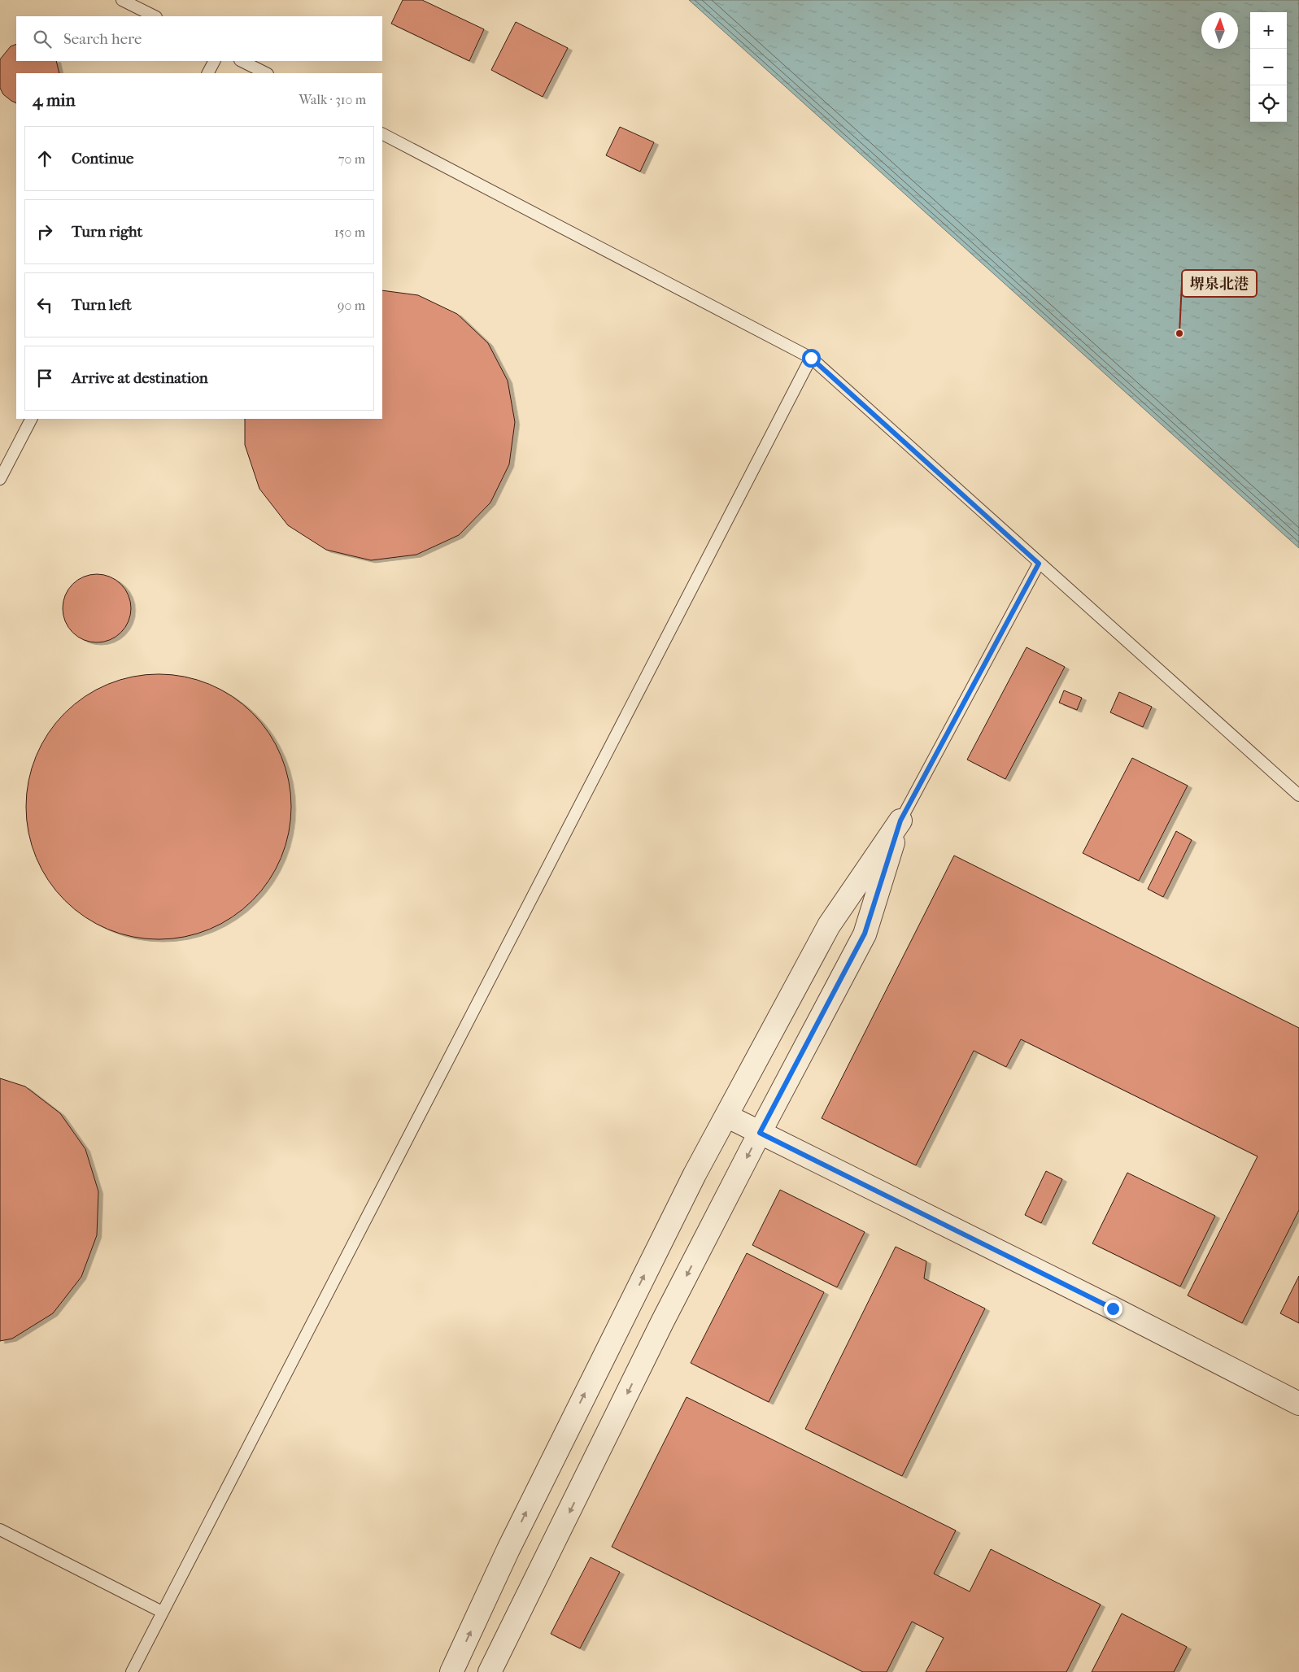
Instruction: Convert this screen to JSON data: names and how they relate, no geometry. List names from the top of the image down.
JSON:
{
  "places": ["堺泉北港"],
  "north": "top",
  "page": {
    "map_buttons": ["+", "−"],
    "search": "Search here",
    "heading": ["4 min", "Walk · 310 m"],
    "list": [
      ["Continue", "70 m"],
      ["Turn right", "150 m"],
      ["Turn left", "90 m"],
      "Arrive at destination"
    ]
  }
}
